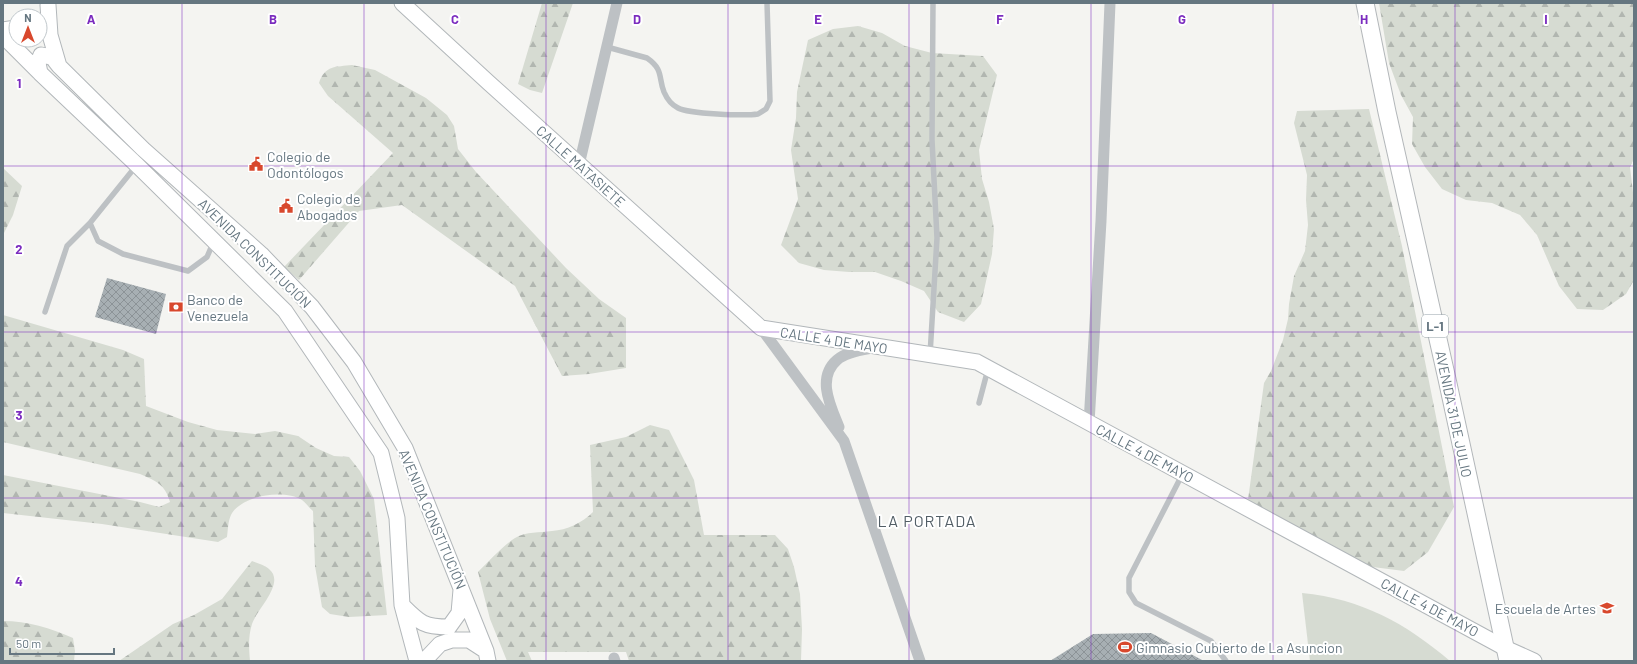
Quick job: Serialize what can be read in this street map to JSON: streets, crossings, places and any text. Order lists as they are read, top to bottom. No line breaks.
{"streets":{"main road":["L-1","AVENIDA 31 DE JULIO"],"street":["CALLE MATASIETE","AVENIDA CONSTITUCIÓN","CALLE 4 DE MAYO"]},"crossings":[["CALLE MATASIETE","CALLE 4 DE MAYO"],["CALLE 4 DE MAYO","AVENIDA 31 DE JULIO"]],"districts":["LA PORTADA"],"places":{"public building":["Colegio de Odontólogos","Colegio de Abogados"],"bank":["Banco de Venezuela"],"school or university":["Escuela de Artes"],"sports":["Gimnasio Cubierto de La Asuncion"]},"scale_bar":"50 m","north":"top","grid":{"columns":["A","B","C","D","E","F","G","H","I"],"rows":["1","2","3","4"]}}
